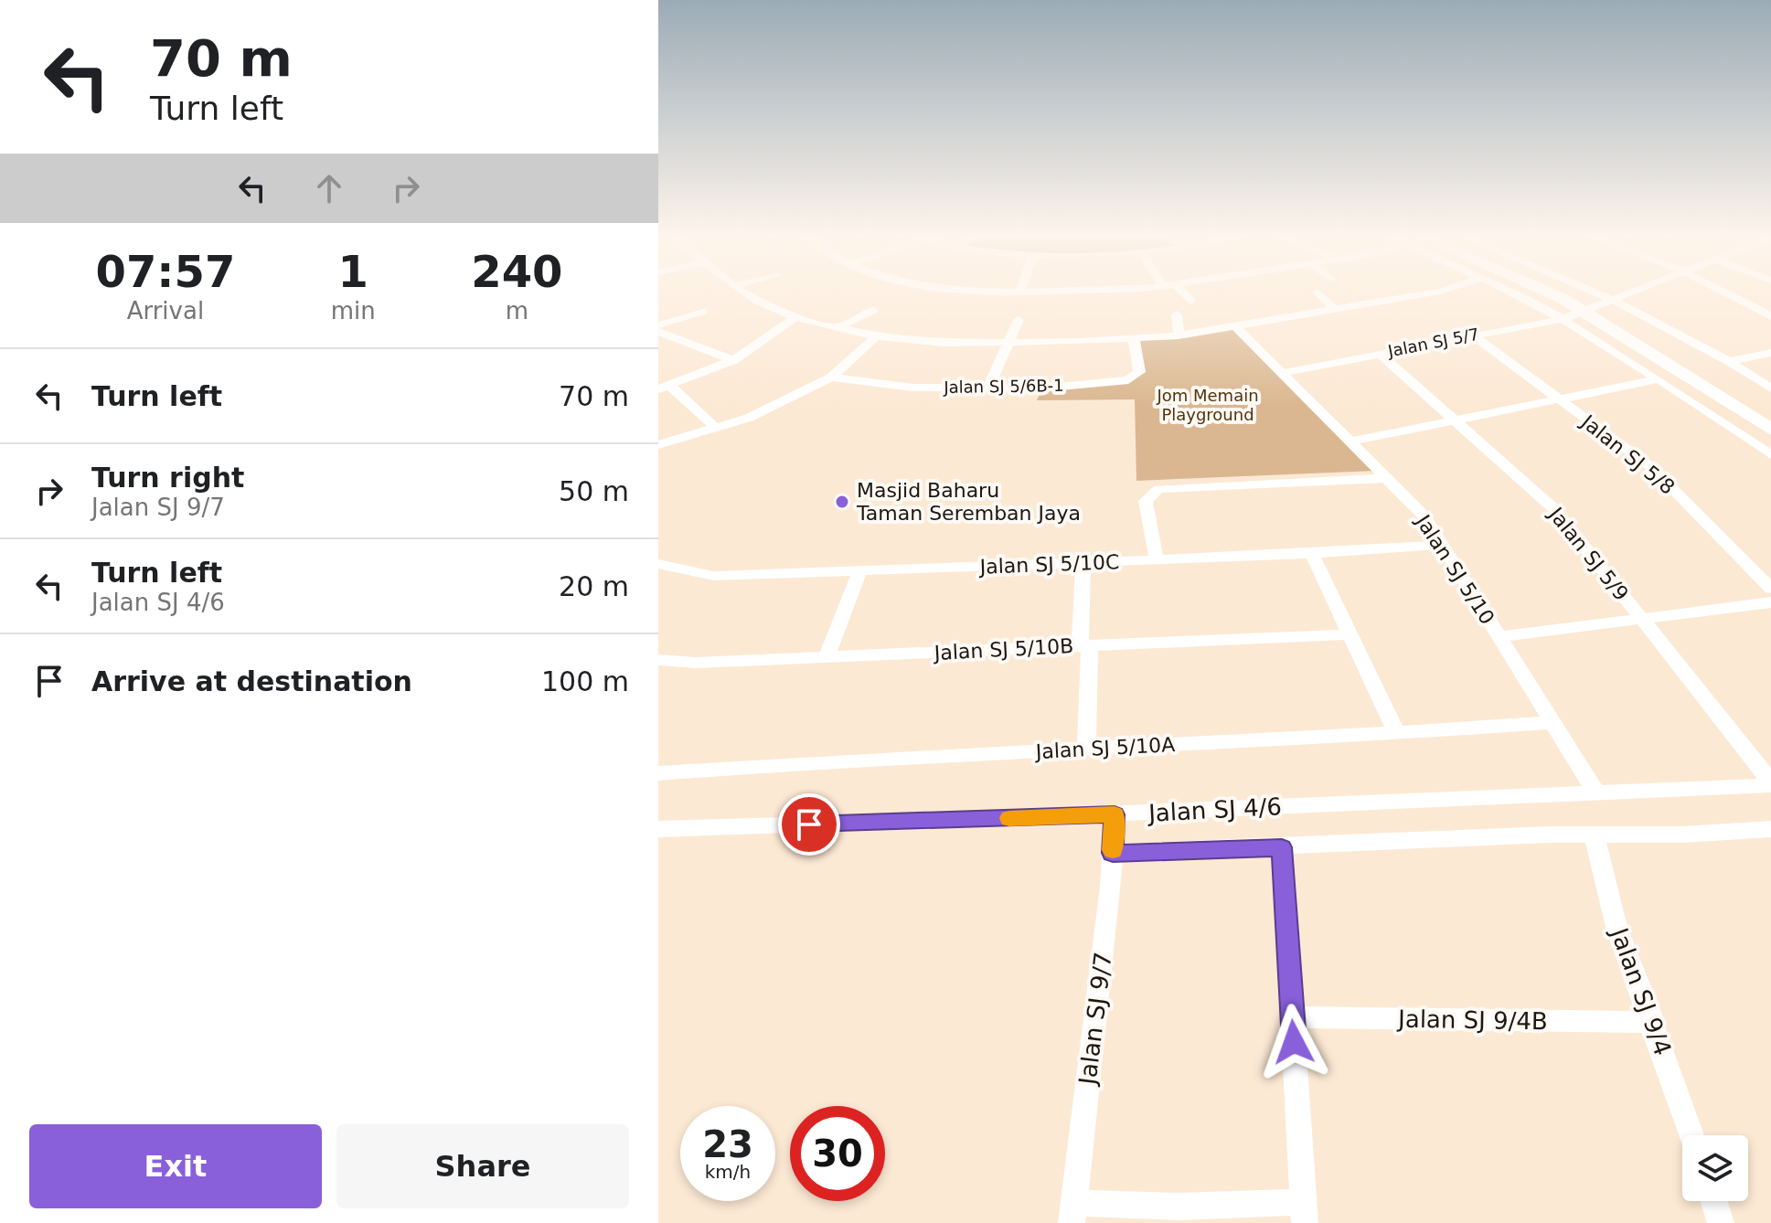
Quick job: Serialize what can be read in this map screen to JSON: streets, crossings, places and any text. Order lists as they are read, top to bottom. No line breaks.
{"streets":{"street":["Jalan SJ 5/7","Jalan SJ 5/6B-1","Jalan SJ 5/8","Jalan SJ 5/9","Jalan SJ 5/10C","Jalan SJ 5/10","Jalan SJ 5/10B","Jalan SJ 5/10A","Jalan SJ 4/6","Jalan SJ 9/4","Jalan SJ 9/7","Jalan SJ 9/4B"]},"crossings":[["Jalan SJ 5/7","Jalan SJ 5/8"],["Jalan SJ 5/7","Jalan SJ 5/9"],["Jalan SJ 5/7","Jalan SJ 5/10"],["Jalan SJ 5/9","Jalan SJ 4/6"],["Jalan SJ 5/10C","Jalan SJ 5/10"],["Jalan SJ 5/10","Jalan SJ 5/10A"],["Jalan SJ 5/10","Jalan SJ 4/6"],["Jalan SJ 4/6","Jalan SJ 9/7"],["Jalan SJ 9/4","Jalan SJ 9/4B"]],"parks":["Jom Memain Playground"],"places":["Masjid Baharu Taman Seremban Jaya"],"page":{"turn":["70 m","Turn left"],"eta":["07:57","Arrival","1","min","240","m"],"list":[{"name":"Turn left","value":"70 m"},{"name":"Turn right","note":"Jalan SJ 9/7","value":"50 m"},{"name":"Turn left","note":"Jalan SJ 4/6","value":"20 m"},{"name":"Arrive at destination","value":"100 m"}],"speed":"23 km/h","limit":"30","buttons":["Exit","Share"]}}
